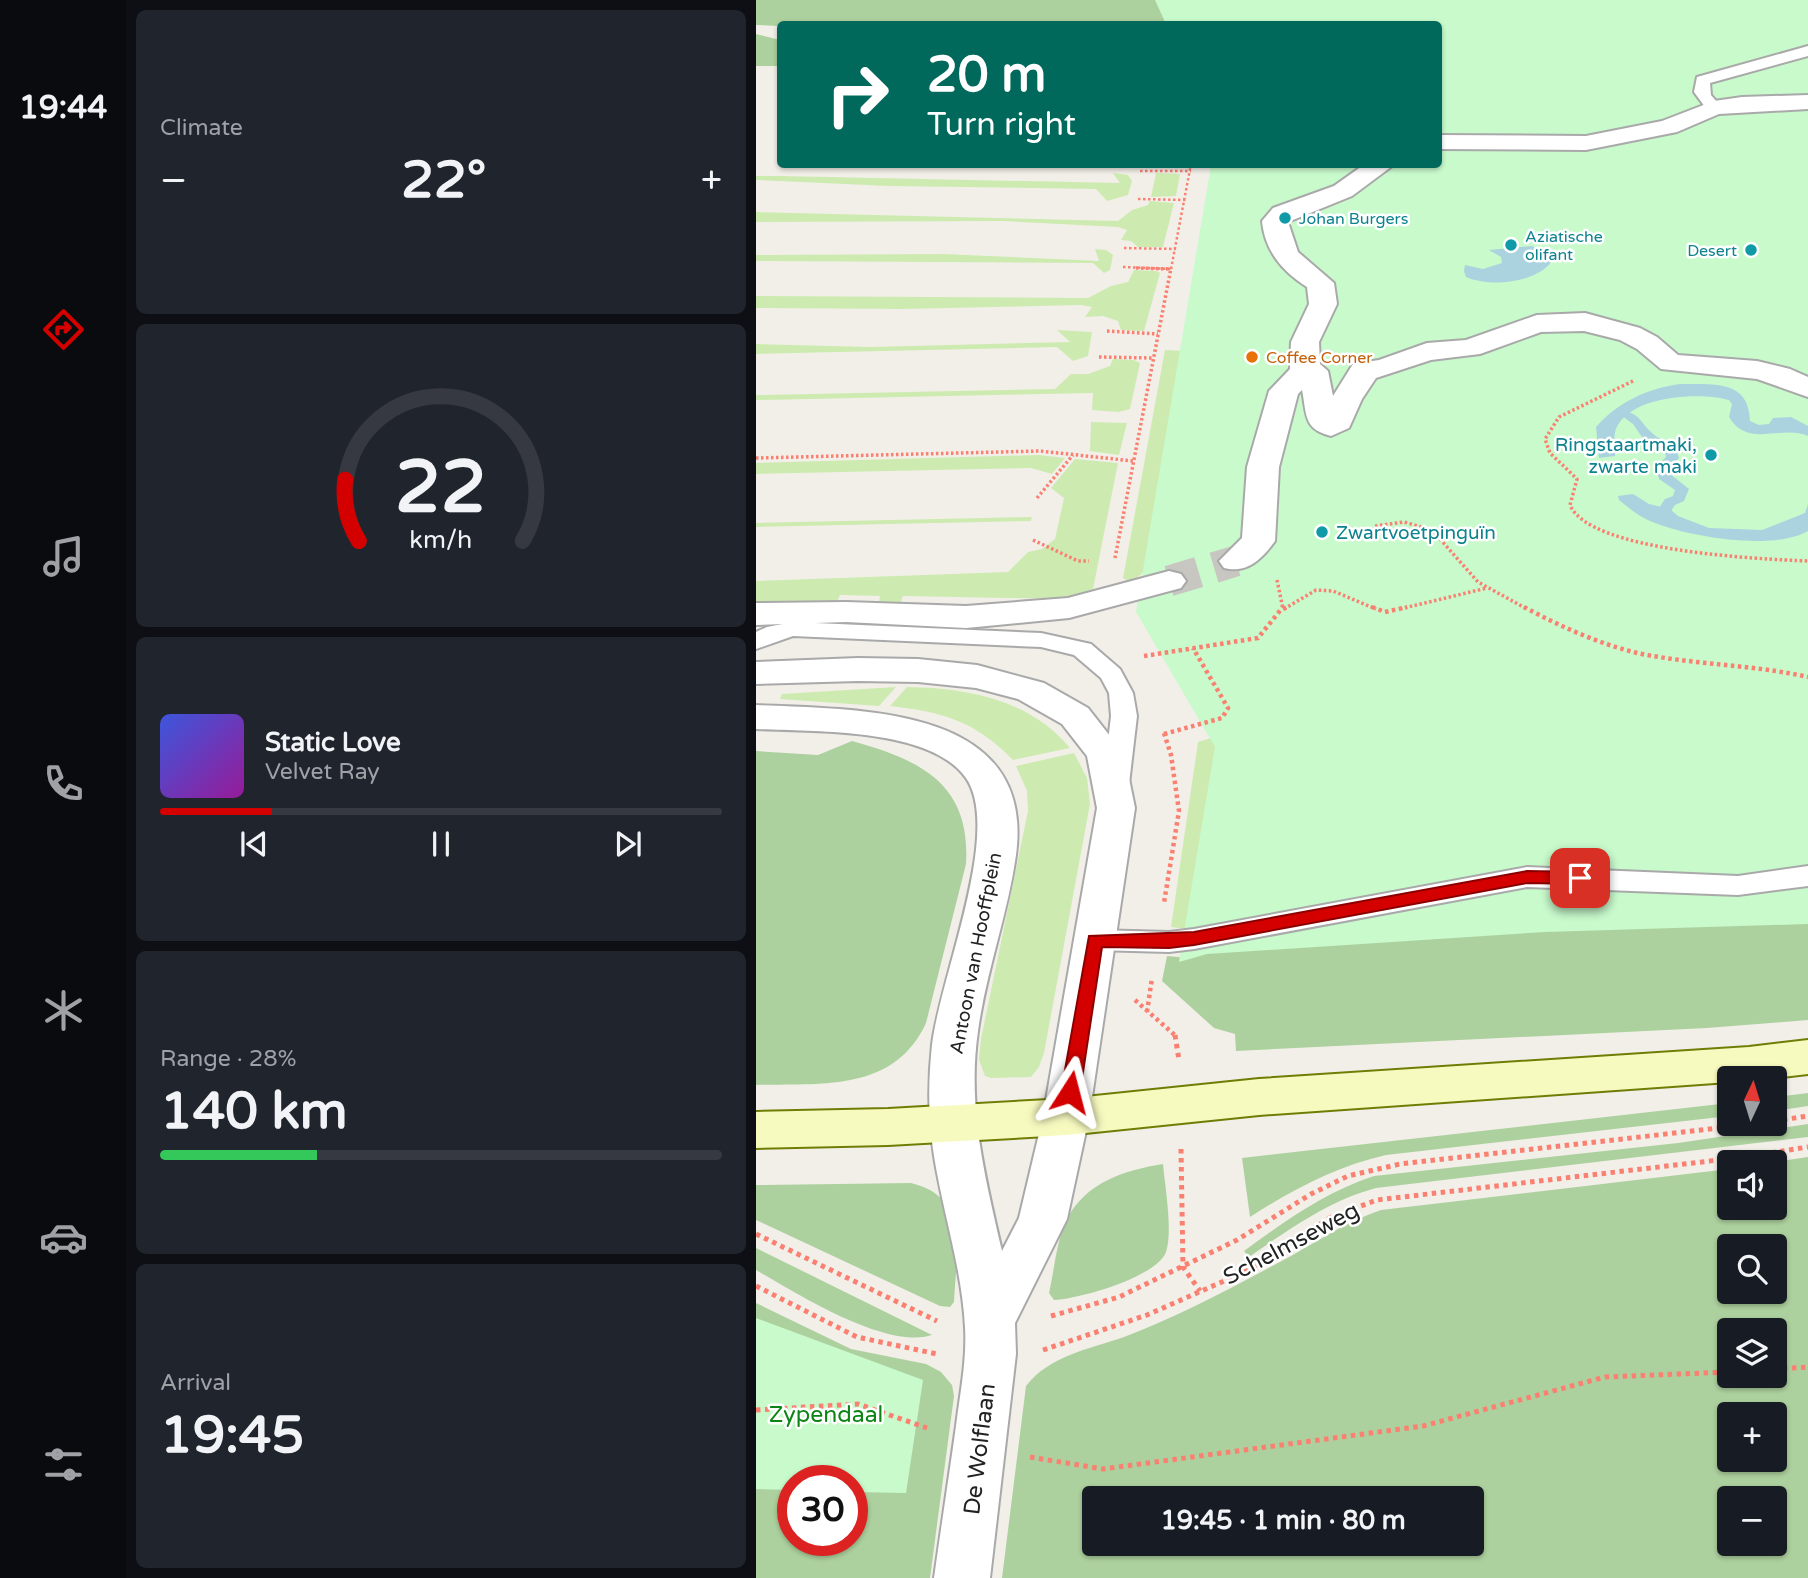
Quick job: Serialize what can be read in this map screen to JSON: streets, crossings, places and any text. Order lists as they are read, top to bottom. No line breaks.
{"streets":{"street":["Antoon van Hooffplein","De Wolflaan"],"path":["Schelmseweg"]},"crossings":[["Antoon van Hooffplein","De Wolflaan"],["Schelmseweg","De Wolflaan"]],"parks":["Zypendaal"],"places":["Johan Burgers","Aziatische olifant","Desert","Coffee Corner","Ringstaartmaki, zwarte maki","Zwartvoetpinguïn"],"north":"top","page":{"tabs":"19:44","tile":["Climate",["Range · 28%","140 km"],["Arrival","19:45"]],"turn":["20 m","Turn right"],"heat":["−","22°","+"],"song":["Static Love","Velvet Ray"],"map_buttons":["+","−"],"limit":"30","trip":"19:45 · 1 min · 80 m","gauge":["22","km/h"]}}
